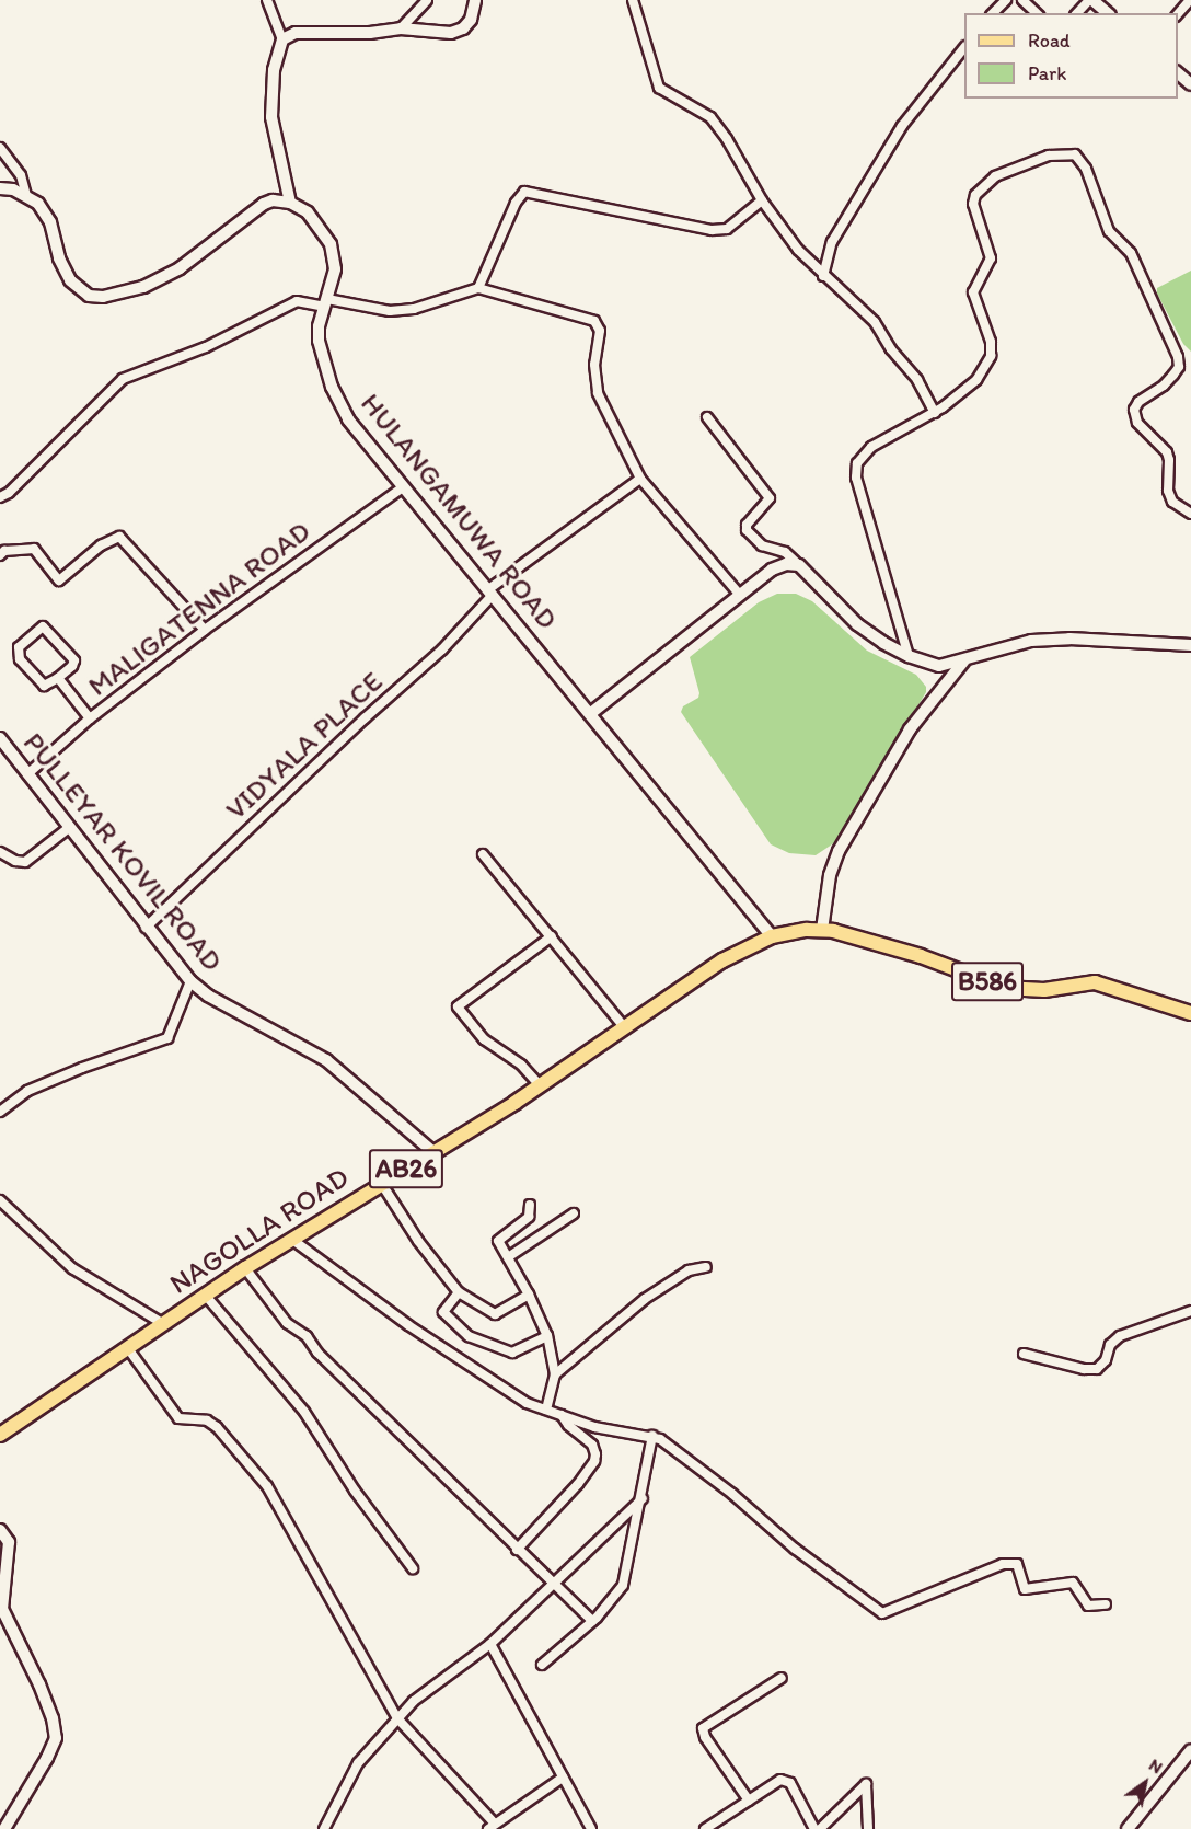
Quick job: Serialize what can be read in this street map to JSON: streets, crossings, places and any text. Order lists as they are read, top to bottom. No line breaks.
{"streets":{"main road":["B586","AB26","NAGOLLA ROAD"],"street":["HULANGAMUWA ROAD","MALIGATENNA ROAD","VIDYALA PLACE","PULLEYAR KOVIL ROAD"]},"crossings":[["HULANGAMUWA ROAD","MALIGATENNA ROAD"],["HULANGAMUWA ROAD","VIDYALA PLACE"],["HULANGAMUWA ROAD","NAGOLLA ROAD"],["MALIGATENNA ROAD","PULLEYAR KOVIL ROAD"],["VIDYALA PLACE","PULLEYAR KOVIL ROAD"],["PULLEYAR KOVIL ROAD","NAGOLLA ROAD"],["B586","NAGOLLA ROAD"]],"legend":["Road","Park"],"north":"top right"}
